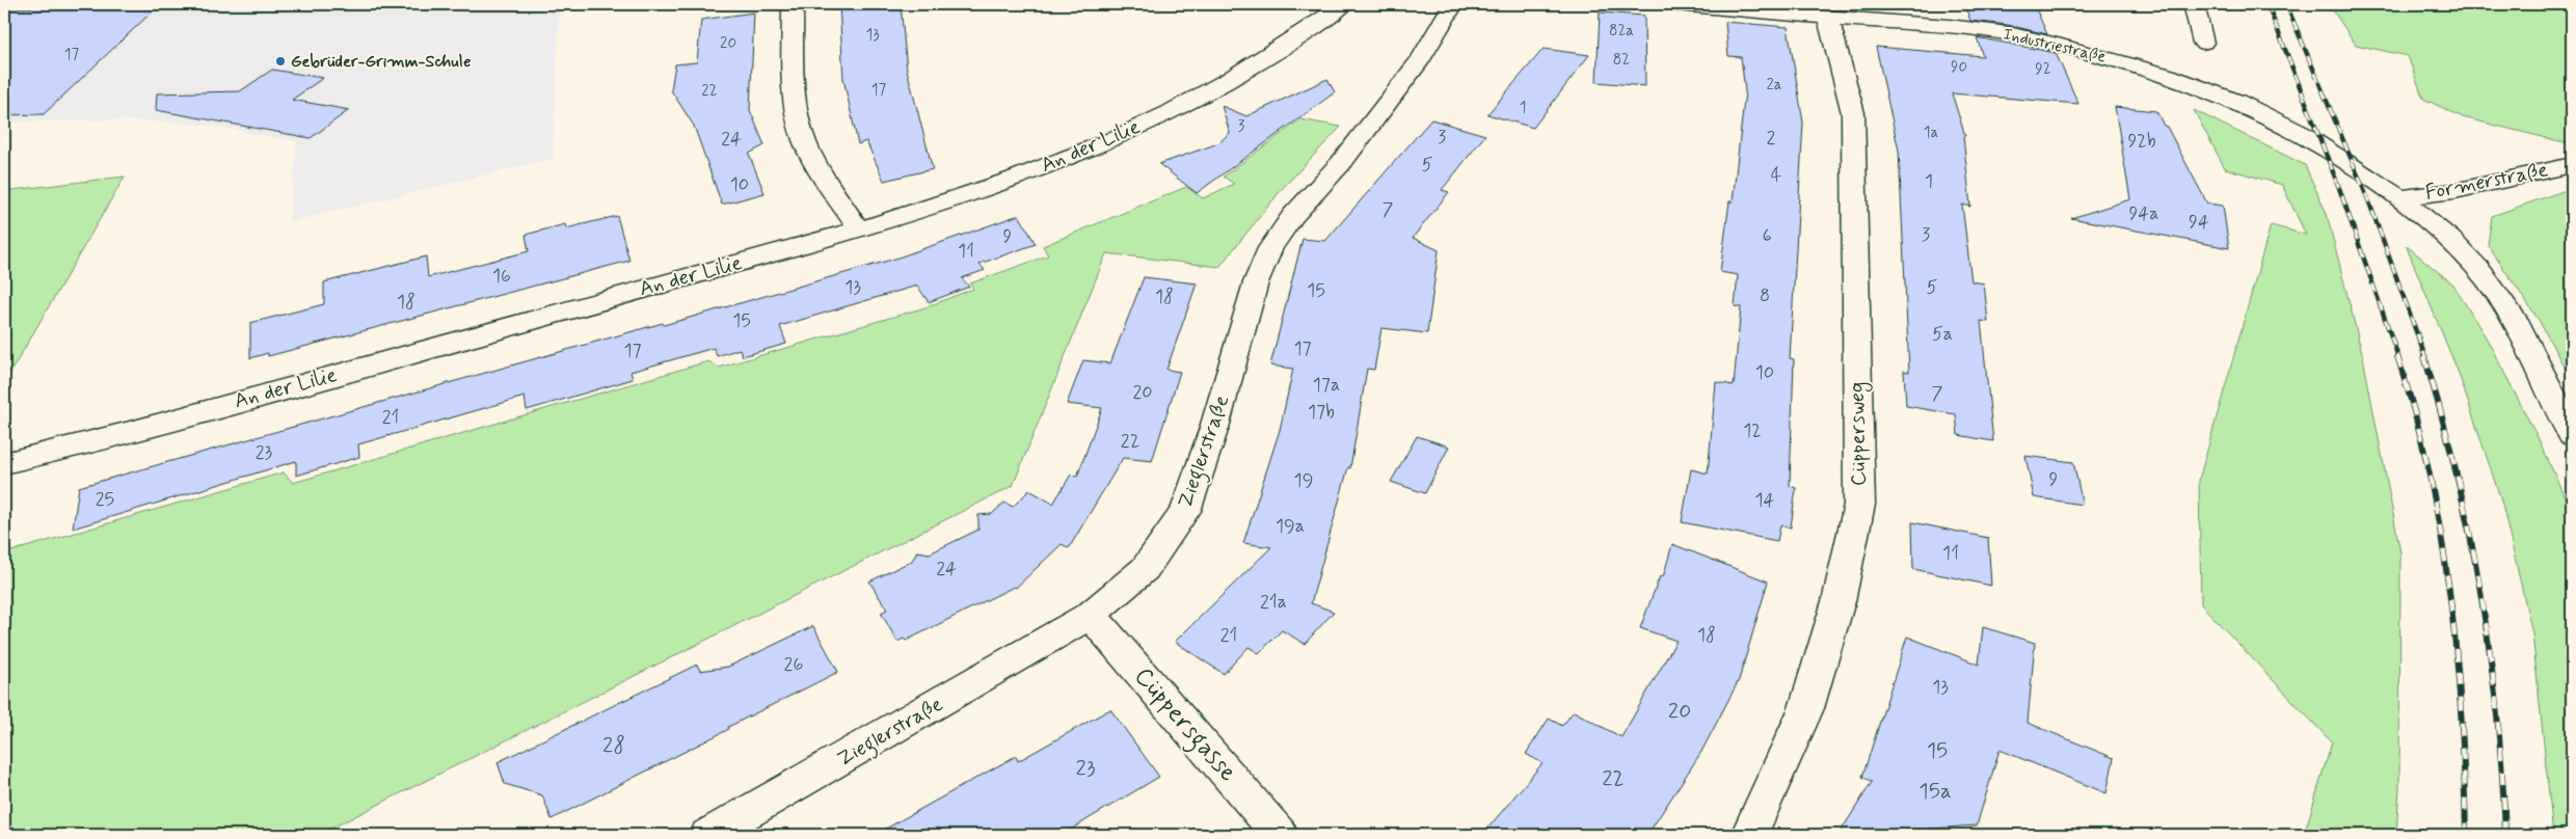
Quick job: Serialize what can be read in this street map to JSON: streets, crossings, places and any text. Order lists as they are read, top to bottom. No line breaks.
{"streets":{"street":["Industriestraße","An der Lilie","Formerstraße","Cüppersweg","Zieglerstraße","Cüppersgasse"]},"crossings":[["Industriestraße","Formerstraße"],["Industriestraße","Cüppersweg"],["Zieglerstraße","Cüppersgasse"]],"places":["Gebrüder-Grimm-Schule"],"house_numbers":["82a","13","20","17","82","90","92","2a","17","22","1","3","1a","3","2","24","92b","5","4","1","10","7","94a","94","3","6","9","11","16","13","5","15","8","18","18","15","5a","17","17","10","17a","20","7","17b","21","12","22","23","9","19","25","14","19a","11","24","21a","21","18","26","13","20","28","15","23","22","15a"]}
